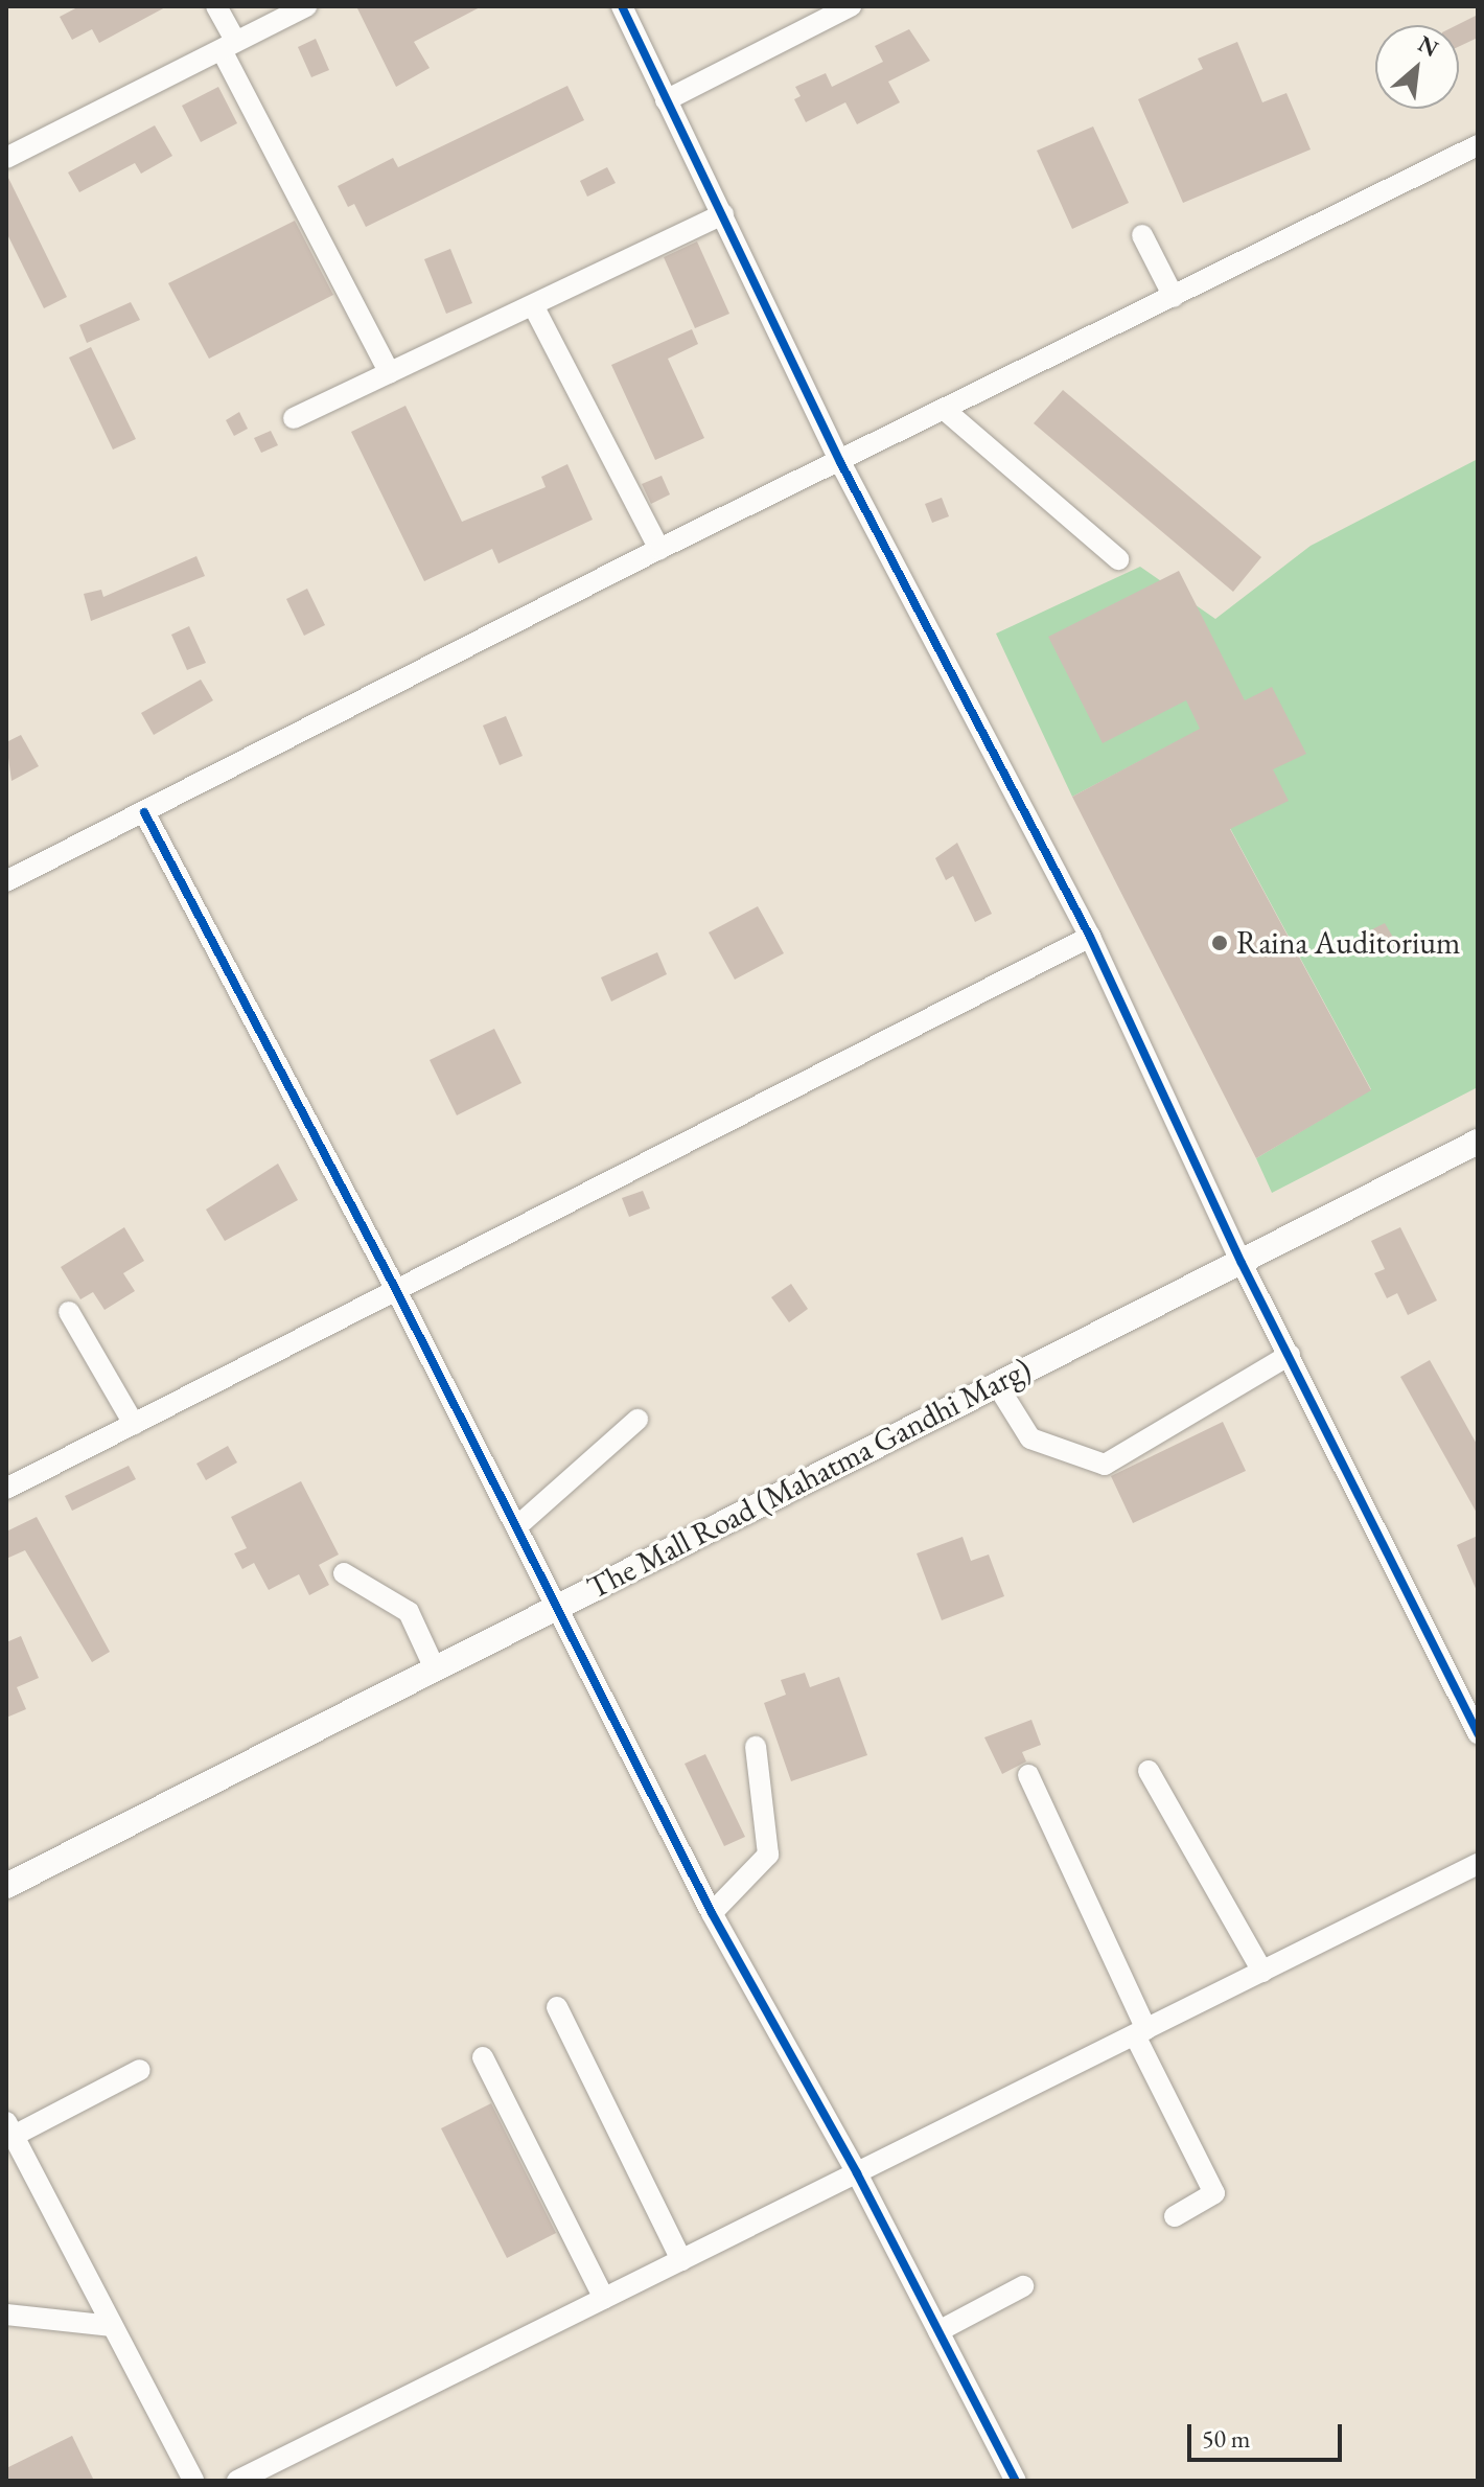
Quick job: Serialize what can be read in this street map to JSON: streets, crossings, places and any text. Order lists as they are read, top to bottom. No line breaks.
{"streets":{"street":["The Mall Road (Mahatma Gandhi Marg)"]},"places":["Raina Auditorium"],"scale_bar":"50 m","north":"top right"}
